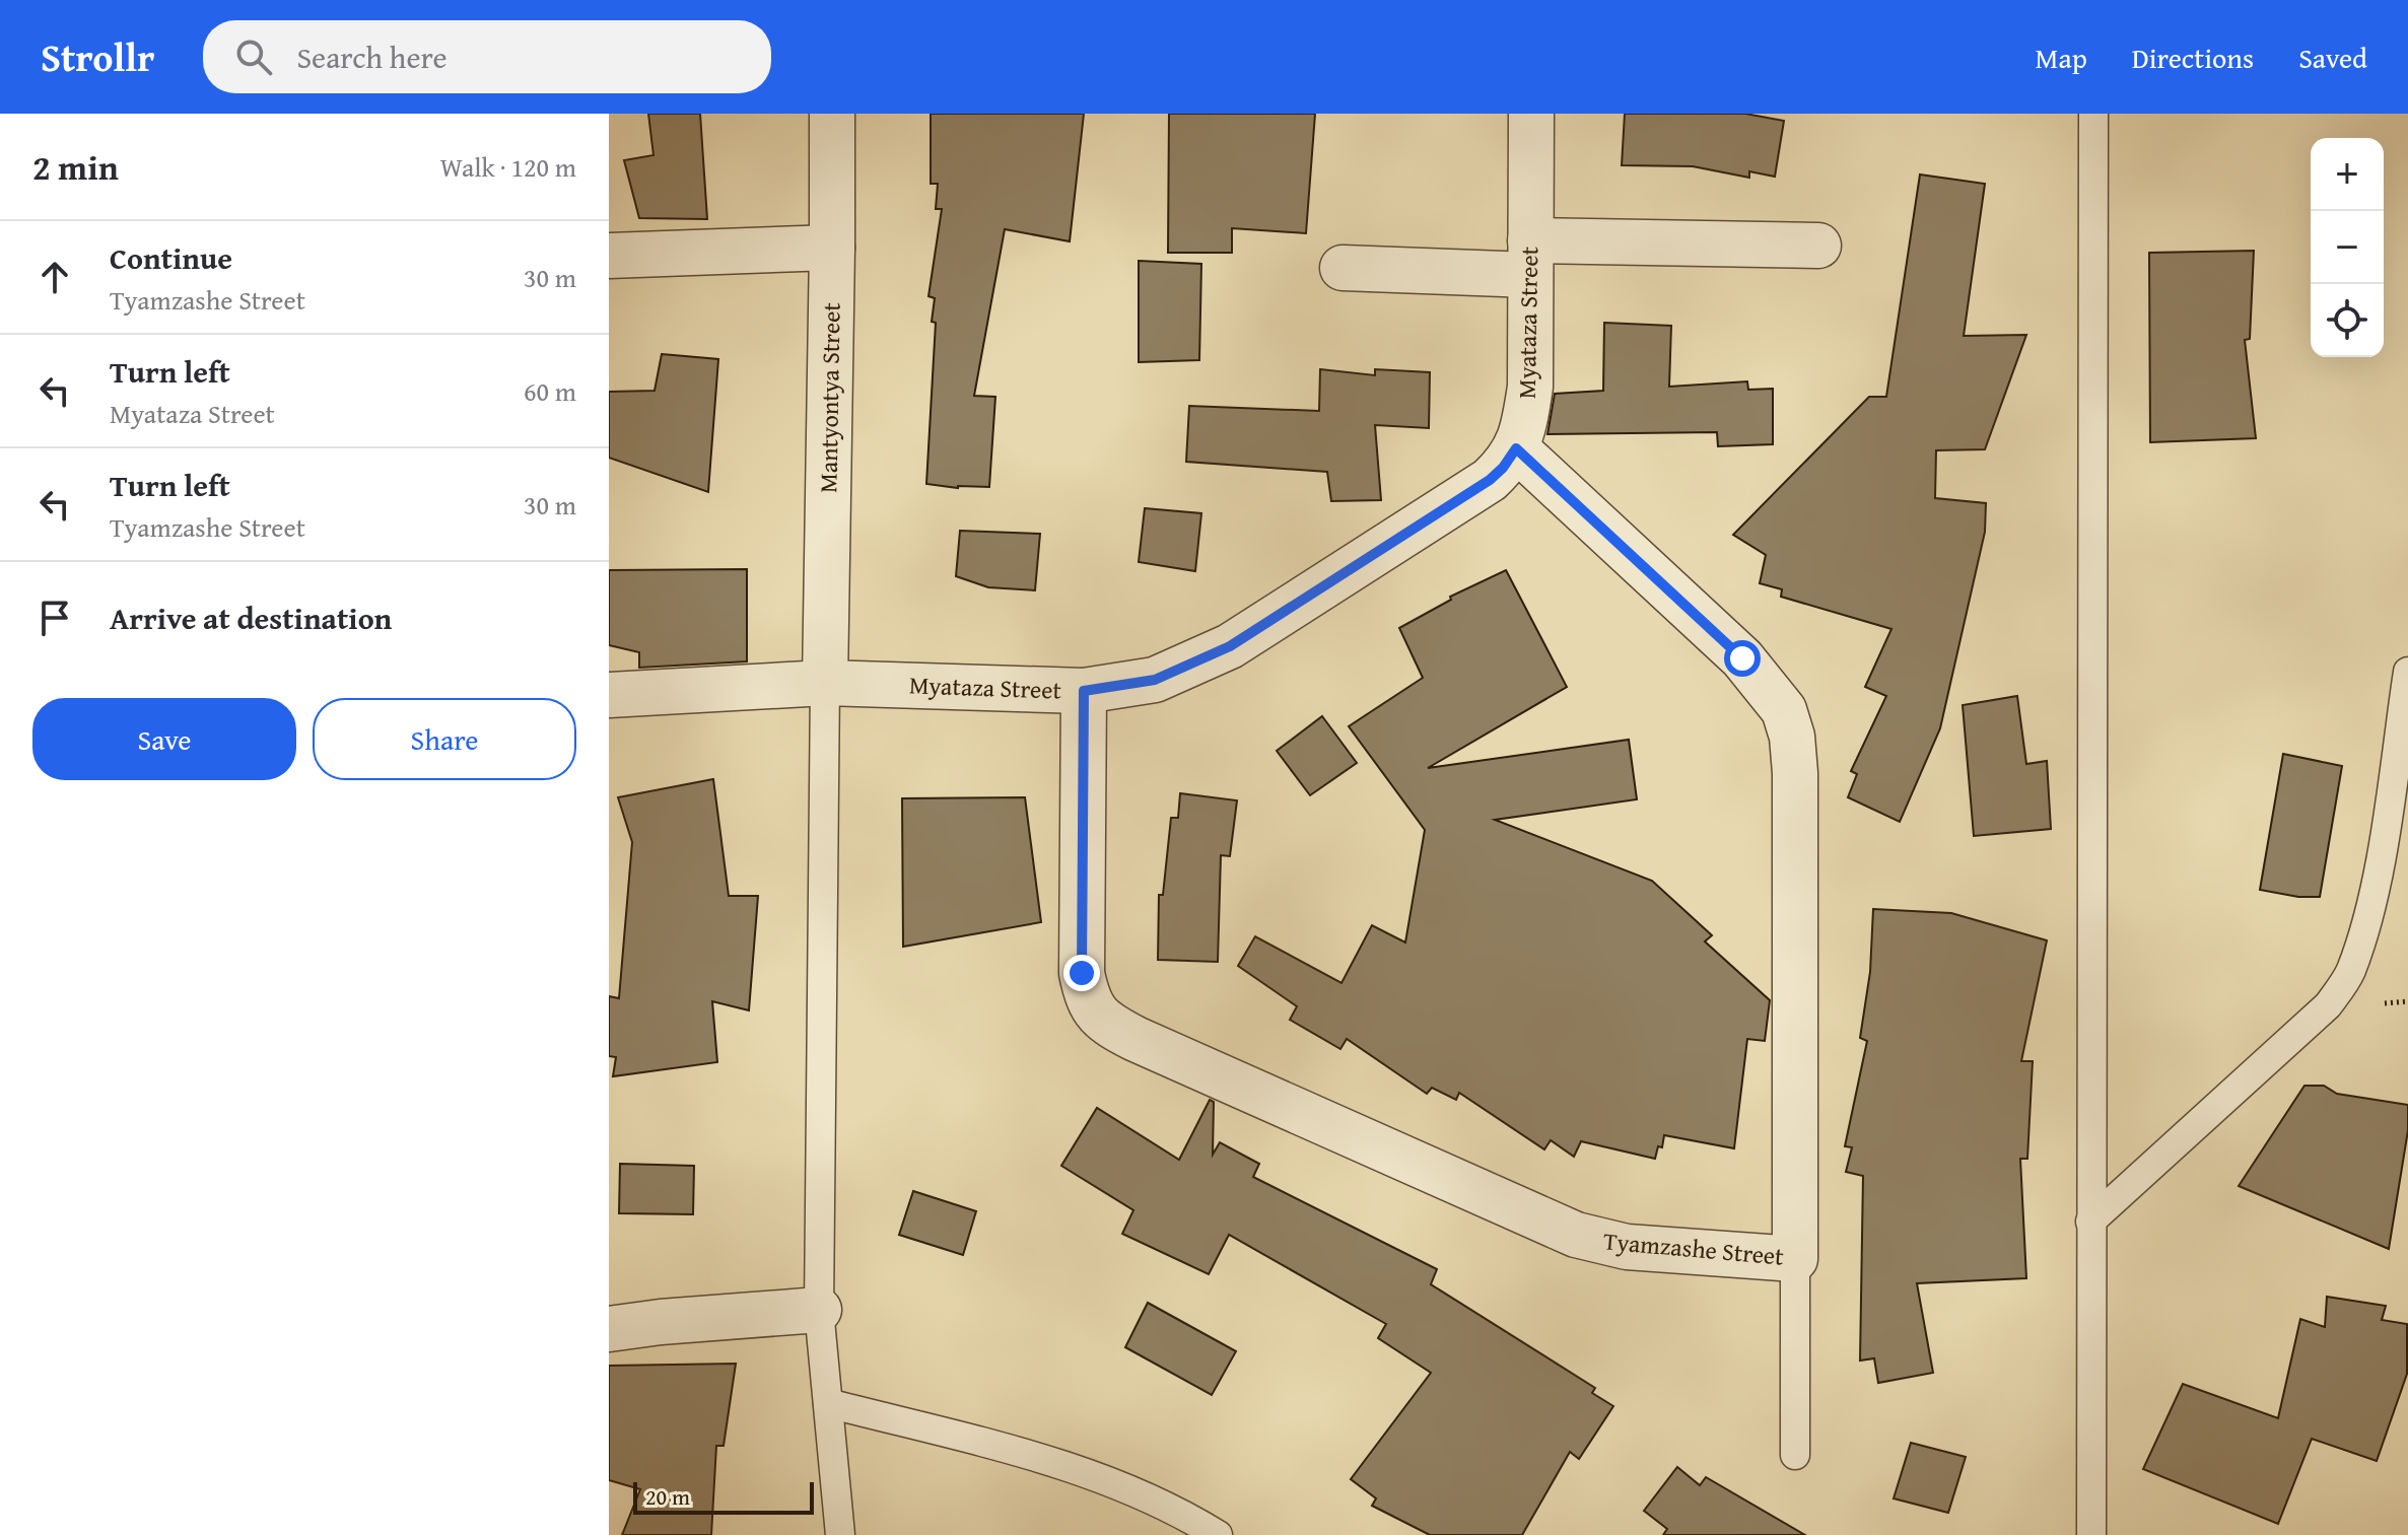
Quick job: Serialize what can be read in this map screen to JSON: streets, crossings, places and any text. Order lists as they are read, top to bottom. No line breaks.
{"streets":{"street":["Myataza Street","Mantyontya Street","Tyamzashe Street"]},"crossings":[["Myataza Street","Mantyontya Street"],["Myataza Street","Tyamzashe Street"]],"scale_bar":"20 m","page":{"header":"Strollr","search":"Search here","nav":["Map","Directions","Saved"],"heading":["2 min","Walk · 120 m"],"map_buttons":["+","−"],"list":[["Continue","Tyamzashe Street","30 m"],["Turn left","Myataza Street","60 m"],["Turn left","Tyamzashe Street","30 m"],"Arrive at destination"],"buttons":["Save","Share"],"scale":"20 m"}}
